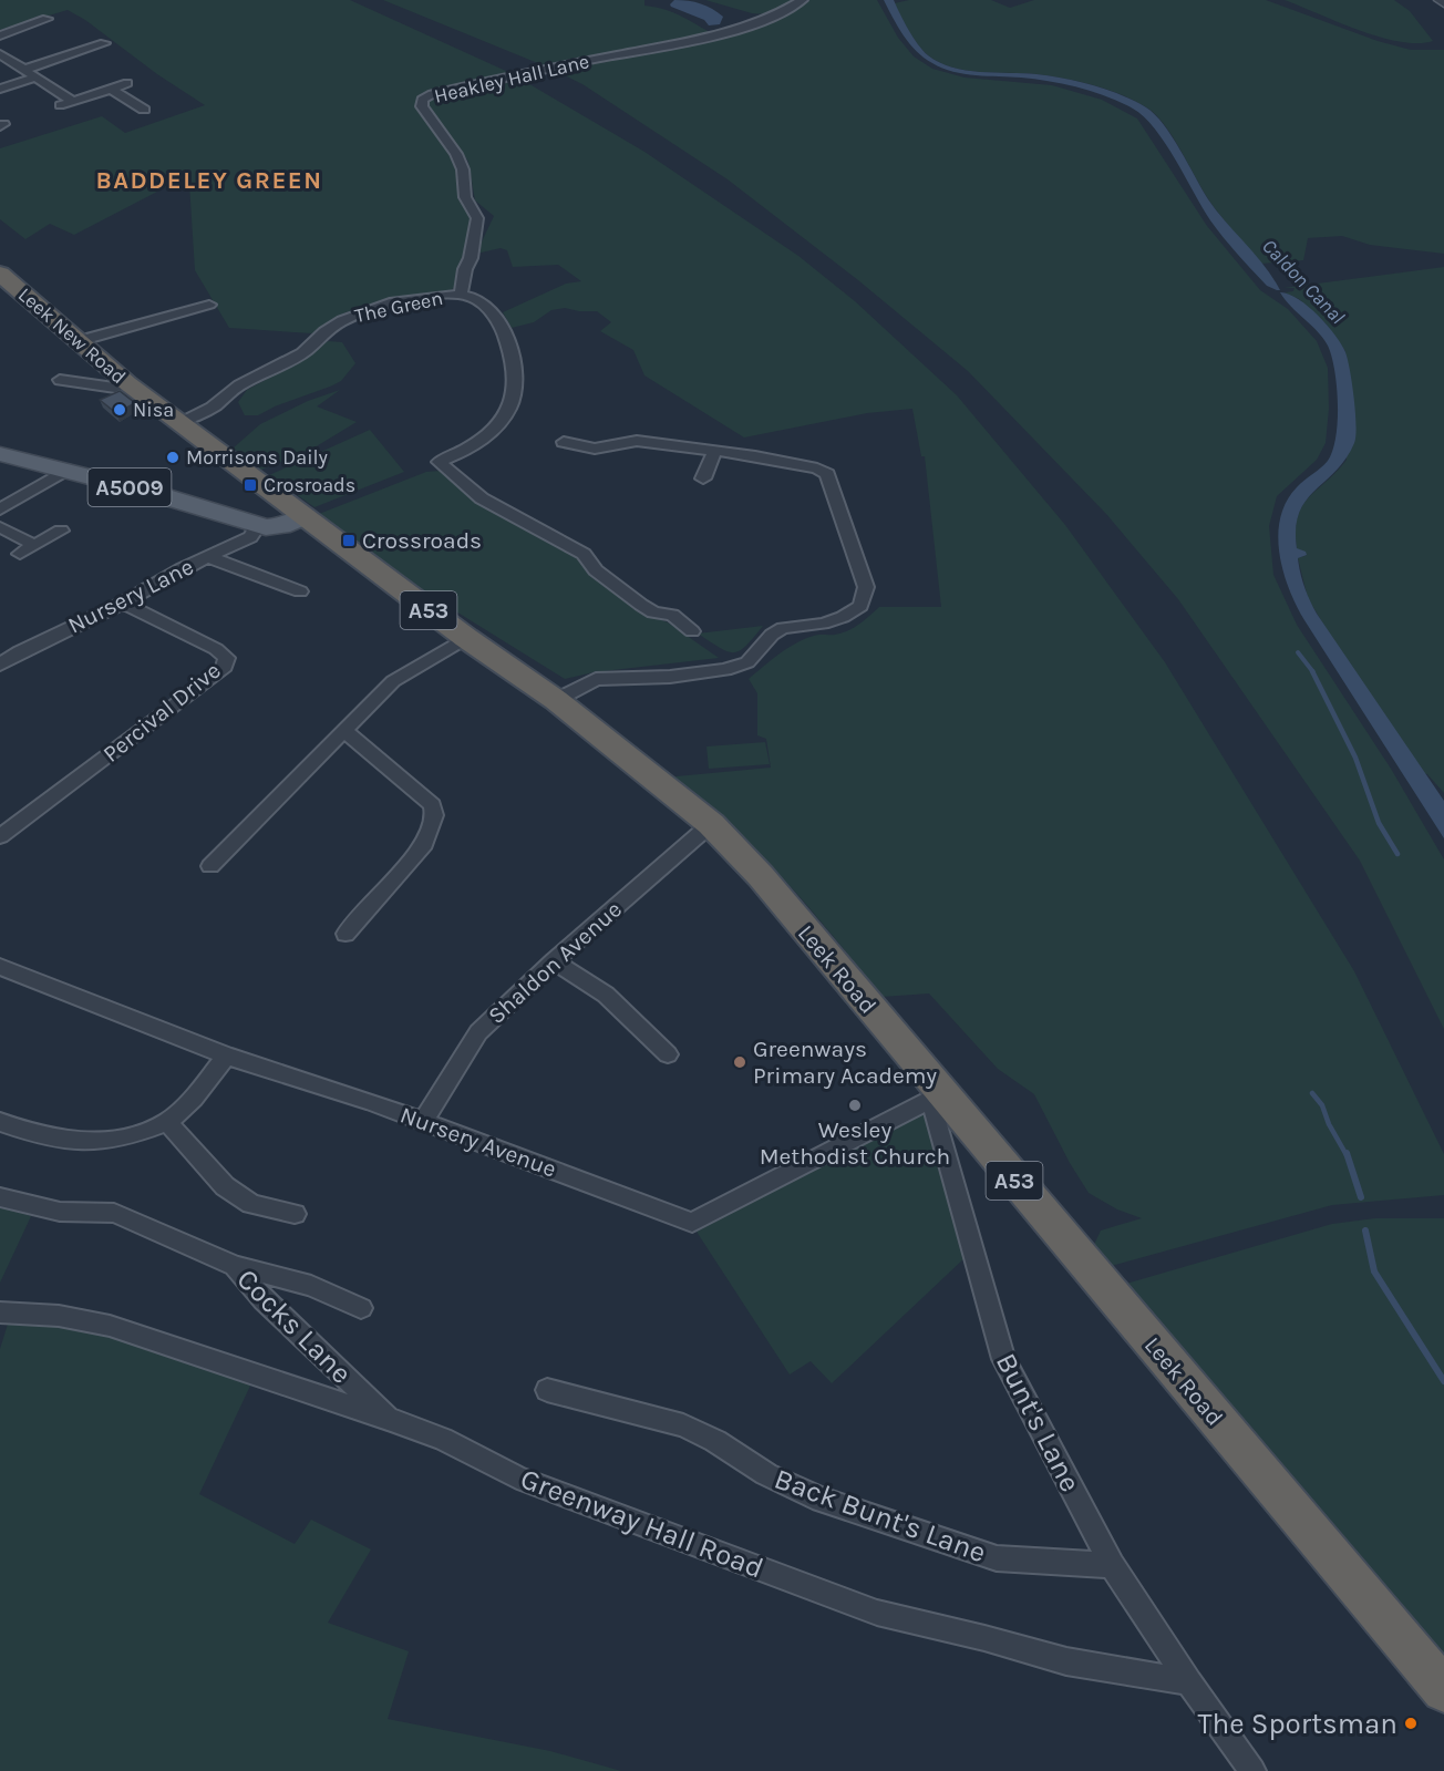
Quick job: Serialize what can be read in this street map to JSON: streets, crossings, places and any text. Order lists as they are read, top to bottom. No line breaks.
{"streets":{"highway":["Leek New Road","A53","Leek Road"],"main road":["A5009"],"street":["Heakley Hall Lane","The Green","Nursery Lane","Percival Drive","Shaldon Avenue","Nursery Avenue","Cocks Lane","Bunt's Lane","Back Bunt's Lane","Greenway Hall Road"]},"crossings":[["Heakley Hall Lane","The Green"],["The Green","Leek New Road"],["Leek New Road","A5009"],["Leek New Road","Leek Road"],["A5009","Nursery Lane"],["A5009","Leek Road"],["Nursery Lane","Percival Drive"],["Shaldon Avenue","Leek Road"],["Shaldon Avenue","Nursery Avenue"],["Leek Road","Nursery Avenue"],["Leek Road","Bunt's Lane"],["Nursery Avenue","Bunt's Lane"],["Cocks Lane","Greenway Hall Road"],["Bunt's Lane","Back Bunt's Lane"],["Bunt's Lane","Greenway Hall Road"]],"districts":["BADDELEY GREEN"],"water":["Caldon Canal"],"places":{"other":["Nisa","Morrisons Daily","Greenways Primary Academy","Wesley Methodist Church","The Sportsman"],"transit":["Crosroads","Crossroads"]}}
